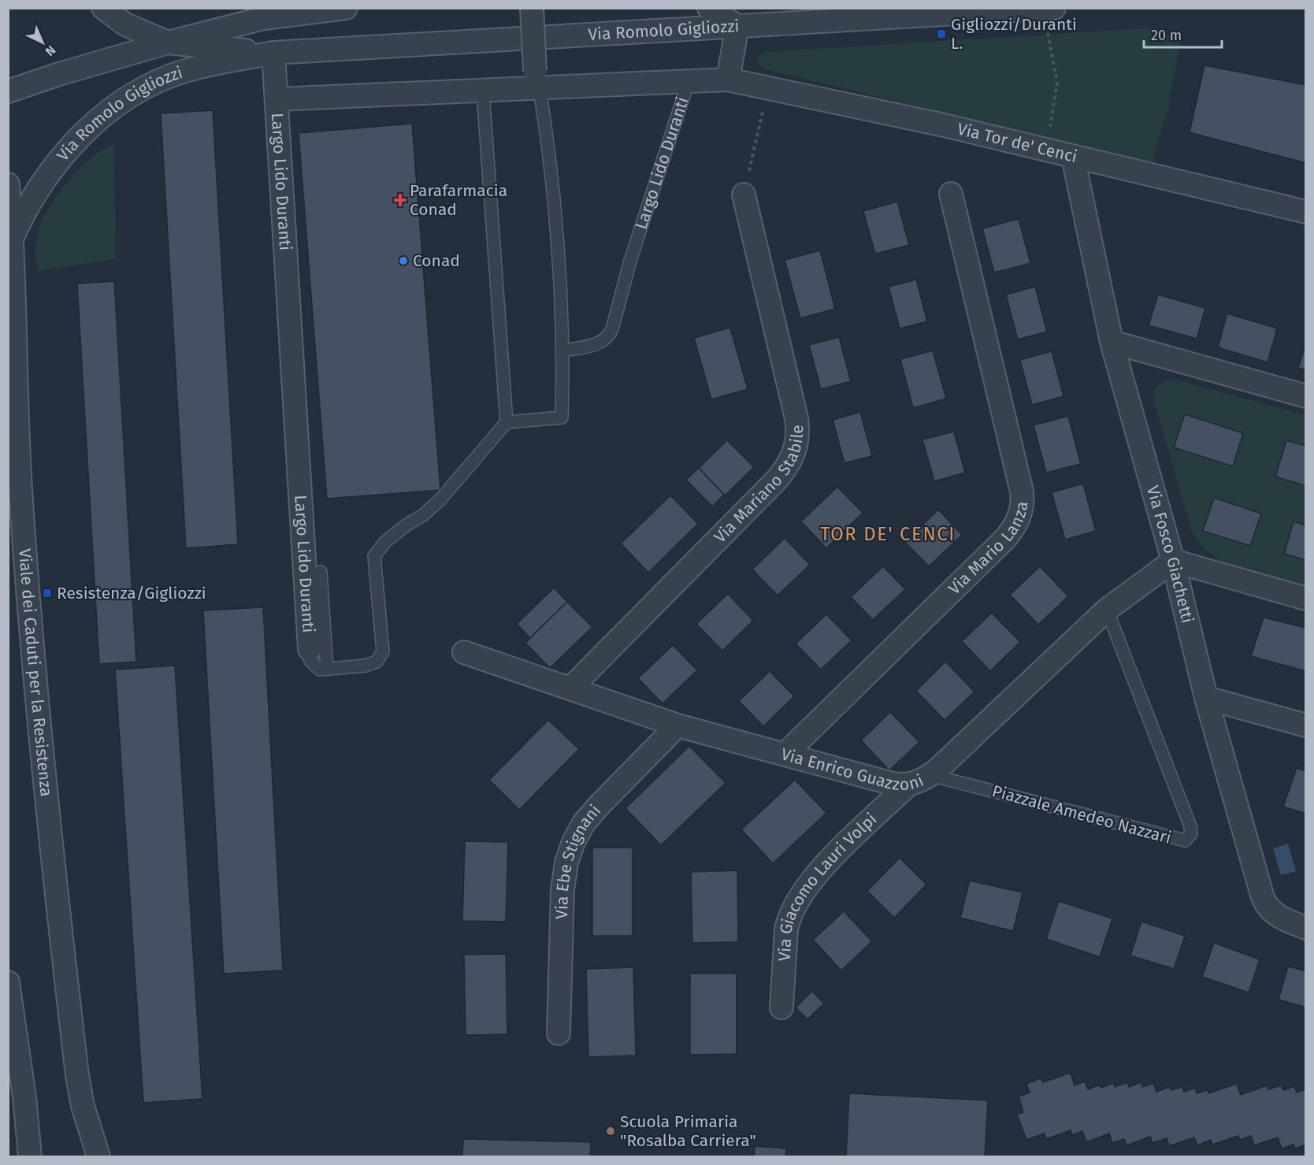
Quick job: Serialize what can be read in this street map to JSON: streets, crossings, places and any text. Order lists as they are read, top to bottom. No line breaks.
{"streets":{"street":["Via Romolo Gigliozzi","Via Tor de' Cenci","Largo Lido Duranti","Via Mariano Stabile","Via Mario Lanza","Via Fosco Giachetti","Viale dei Caduti per la Resistenza","Via Enrico Guazzoni","Via Ebe Stignani","Via Giacomo Lauri Volpi"],"lane":["Piazzale Amedeo Nazzari"]},"crossings":[["Via Romolo Gigliozzi","Largo Lido Duranti"],["Via Romolo Gigliozzi","Viale dei Caduti per la Resistenza"],["Via Tor de' Cenci","Largo Lido Duranti"],["Via Tor de' Cenci","Via Fosco Giachetti"],["Via Mariano Stabile","Via Enrico Guazzoni"],["Via Mario Lanza","Via Enrico Guazzoni"],["Via Fosco Giachetti","Via Enrico Guazzoni"],["Via Enrico Guazzoni","Piazzale Amedeo Nazzari"],["Via Enrico Guazzoni","Via Ebe Stignani"],["Via Enrico Guazzoni","Via Giacomo Lauri Volpi"]],"districts":["TOR DE' CENCI"],"places":{"transit":["Gigliozzi/Duranti L.","Resistenza/Gigliozzi"],"health":["Parafarmacia Conad"],"other":["Conad","Scuola Primaria \"Rosalba Carriera\""]},"scale_bar":"20 m","north":"bottom right"}
